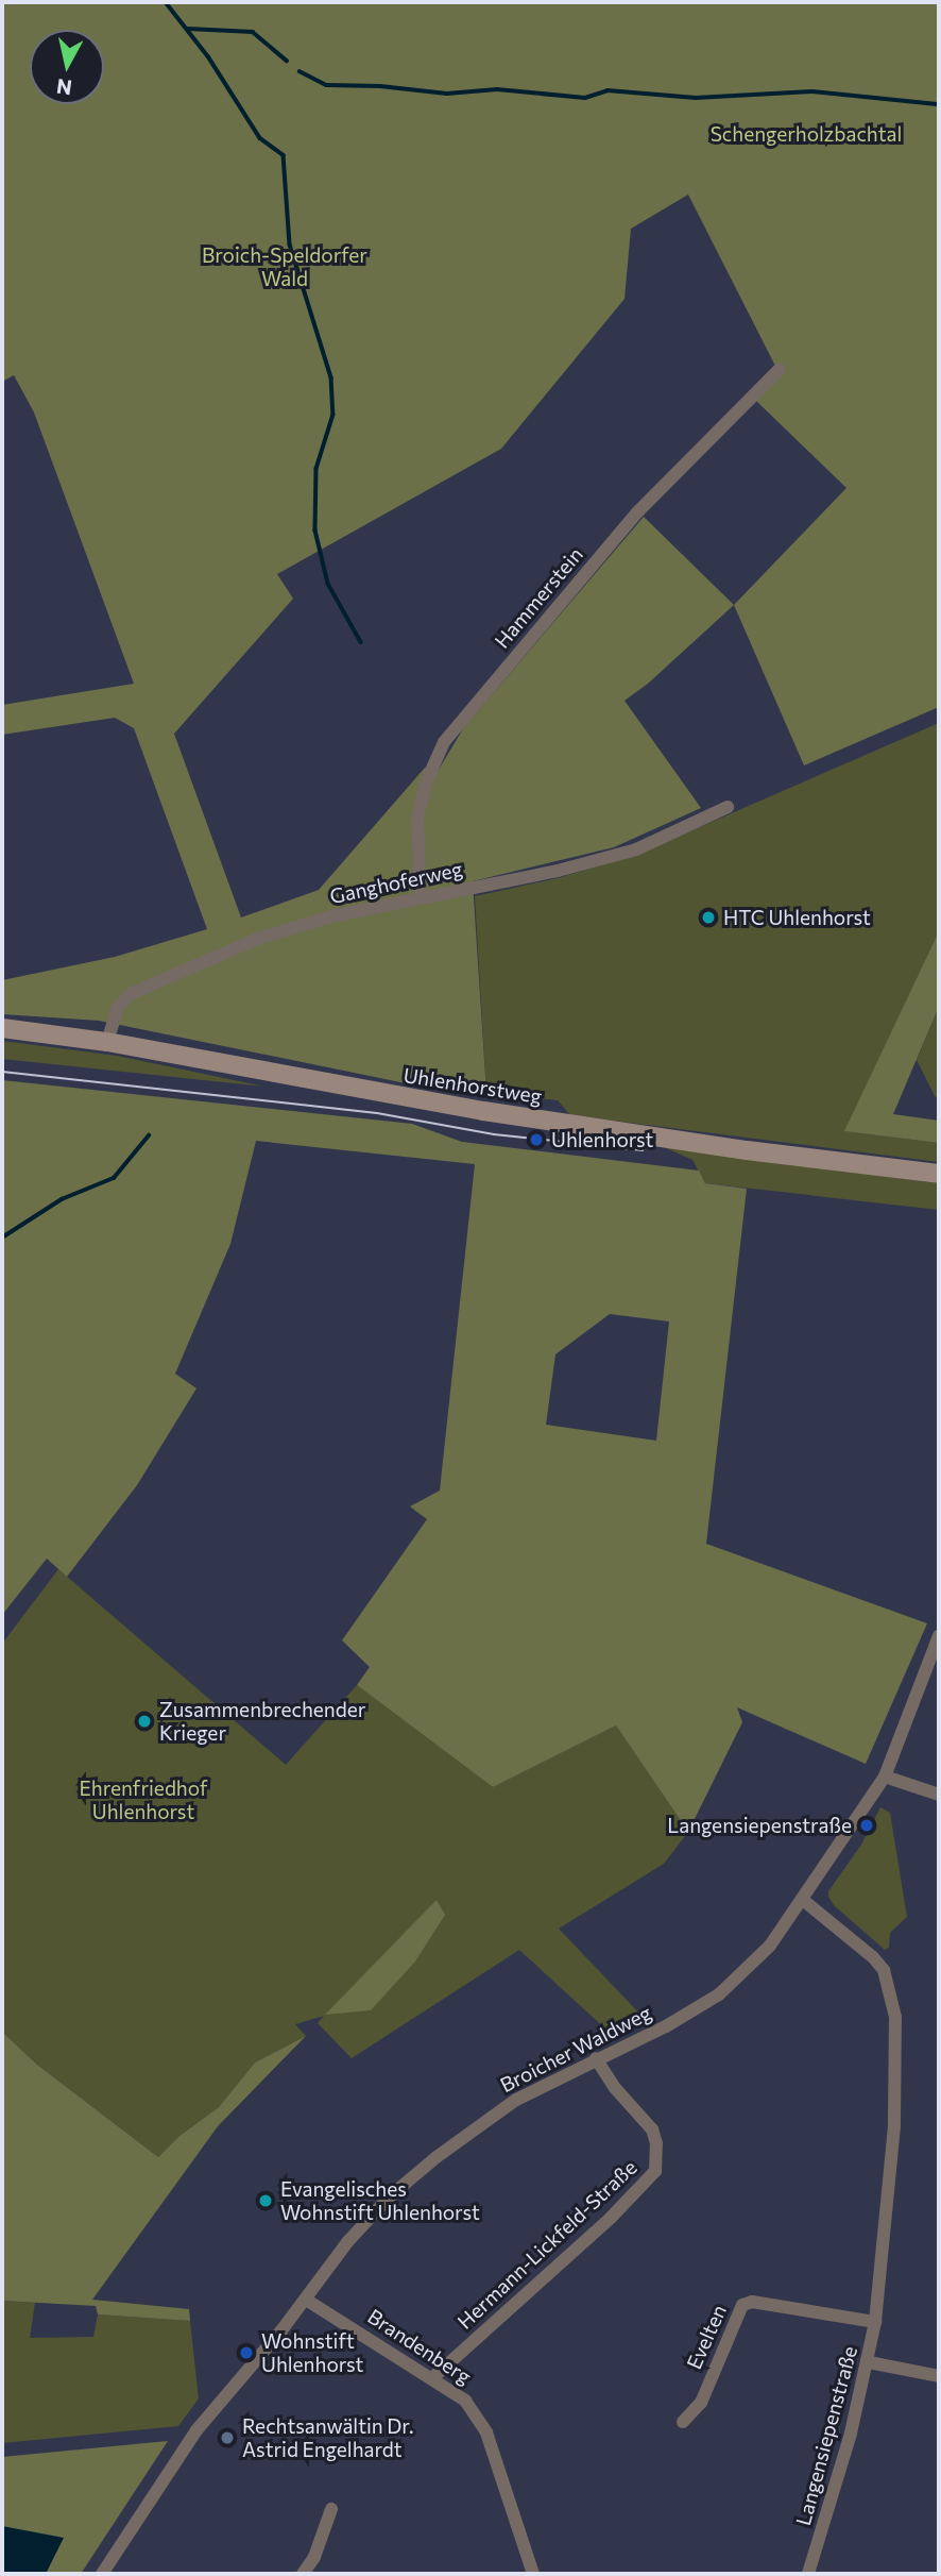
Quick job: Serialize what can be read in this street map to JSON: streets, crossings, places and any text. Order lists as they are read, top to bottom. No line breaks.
{"streets":{"main road":["Uhlenhorstweg"],"street":["Hammerstein","Ganghoferweg","Broicher Waldweg","Hermann-Lickfeld-Straße","Evelten","Brandenberg","Langensiepenstraße"]},"crossings":[["Hammerstein","Ganghoferweg"],["Ganghoferweg","Uhlenhorstweg"],["Broicher Waldweg","Hermann-Lickfeld-Straße"],["Broicher Waldweg","Brandenberg"],["Broicher Waldweg","Langensiepenstraße"],["Hermann-Lickfeld-Straße","Brandenberg"],["Evelten","Langensiepenstraße"]],"parks":["Schengerholzbachtal","Broich-Speldorfer Wald","Ehrenfriedhof Uhlenhorst"],"places":["HTC Uhlenhorst","Uhlenhorst","Zusammenbrechender Krieger","Langensiepenstraße","Evangelisches Wohnstift Uhlenhorst","Wohnstift Uhlenhorst","Rechtsanwältin Dr. Astrid Engelhardt"],"north":"bottom"}
